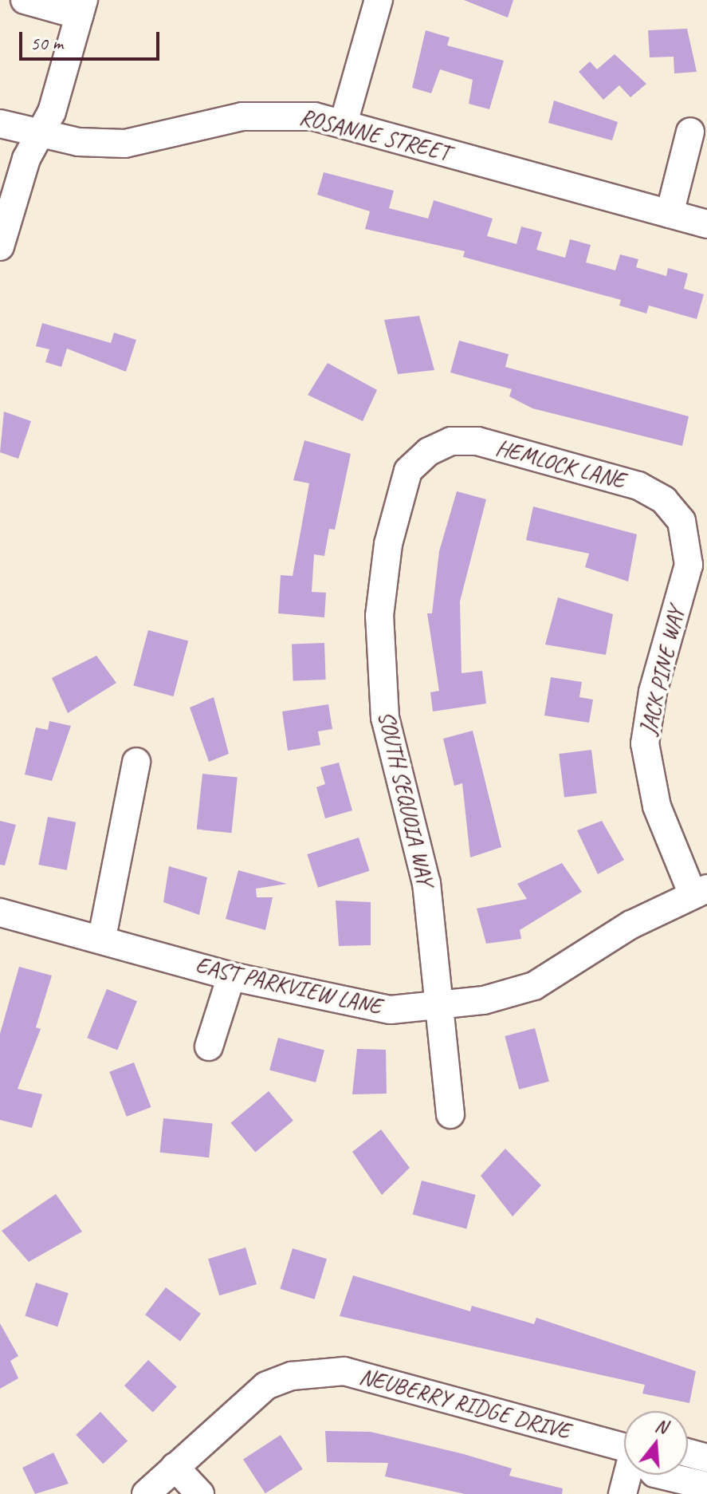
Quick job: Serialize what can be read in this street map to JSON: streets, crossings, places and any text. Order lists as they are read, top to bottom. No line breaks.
{"streets":{"street":["ROSANNE STREET","HEMLOCK LANE","JACK PINE WAY","SOUTH SEQUOIA WAY","EAST PARKVIEW LANE","NEUBERRY RIDGE DRIVE"]},"crossings":[["HEMLOCK LANE","JACK PINE WAY"],["HEMLOCK LANE","SOUTH SEQUOIA WAY"],["JACK PINE WAY","EAST PARKVIEW LANE"],["SOUTH SEQUOIA WAY","EAST PARKVIEW LANE"]],"scale_bar":"50 m","north":"top"}
